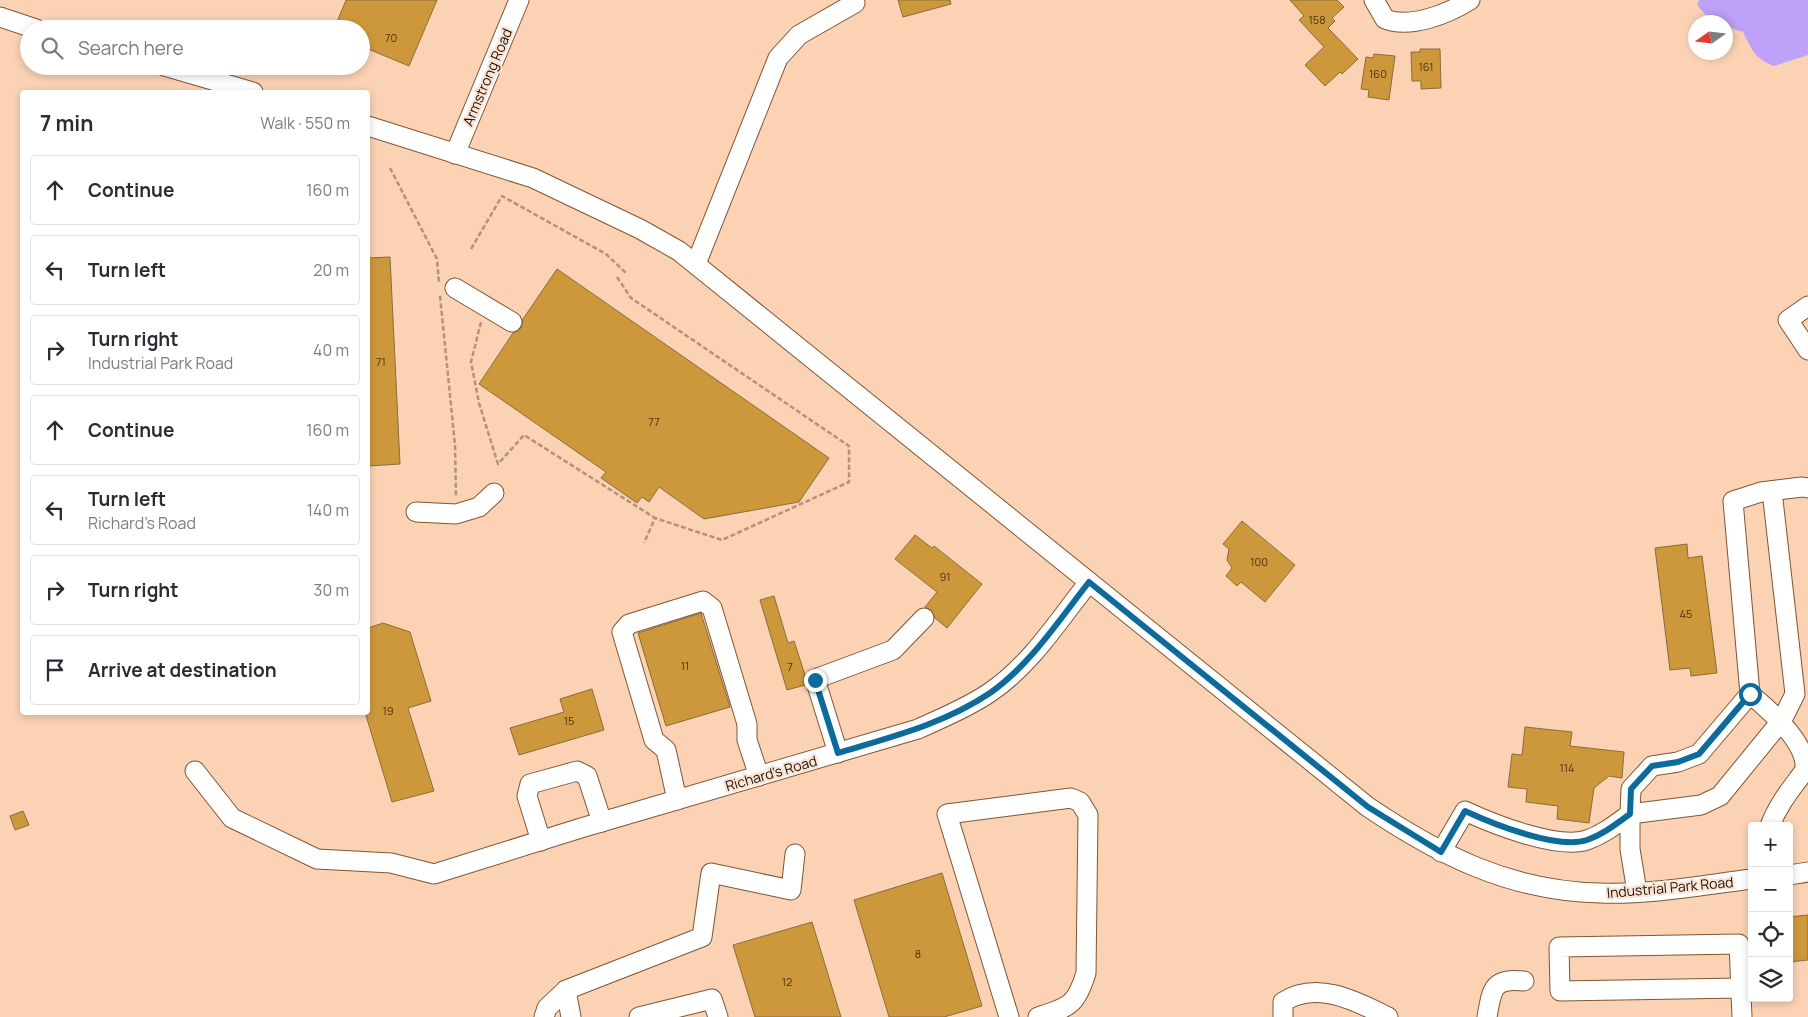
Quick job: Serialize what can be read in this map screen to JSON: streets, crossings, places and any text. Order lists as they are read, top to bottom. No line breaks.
{"streets":{"street":["Armstrong Road","Richard's Road","Industrial Park Road"]},"crossings":[["Armstrong Road","Industrial Park Road"],["Richard's Road","Industrial Park Road"]],"house_numbers":["158","70","161","160","71","77","100","91","45","11","7","19","15","114","8","12"],"north":"left","page":{"search":"Search here","heading":["7 min","Walk · 550 m"],"list":[["Continue","160 m"],["Turn left","20 m"],["Turn right","Industrial Park Road","40 m"],["Continue","160 m"],["Turn left","Richard's Road","140 m"],["Turn right","30 m"],"Arrive at destination"],"map_buttons":["+","−"]}}
